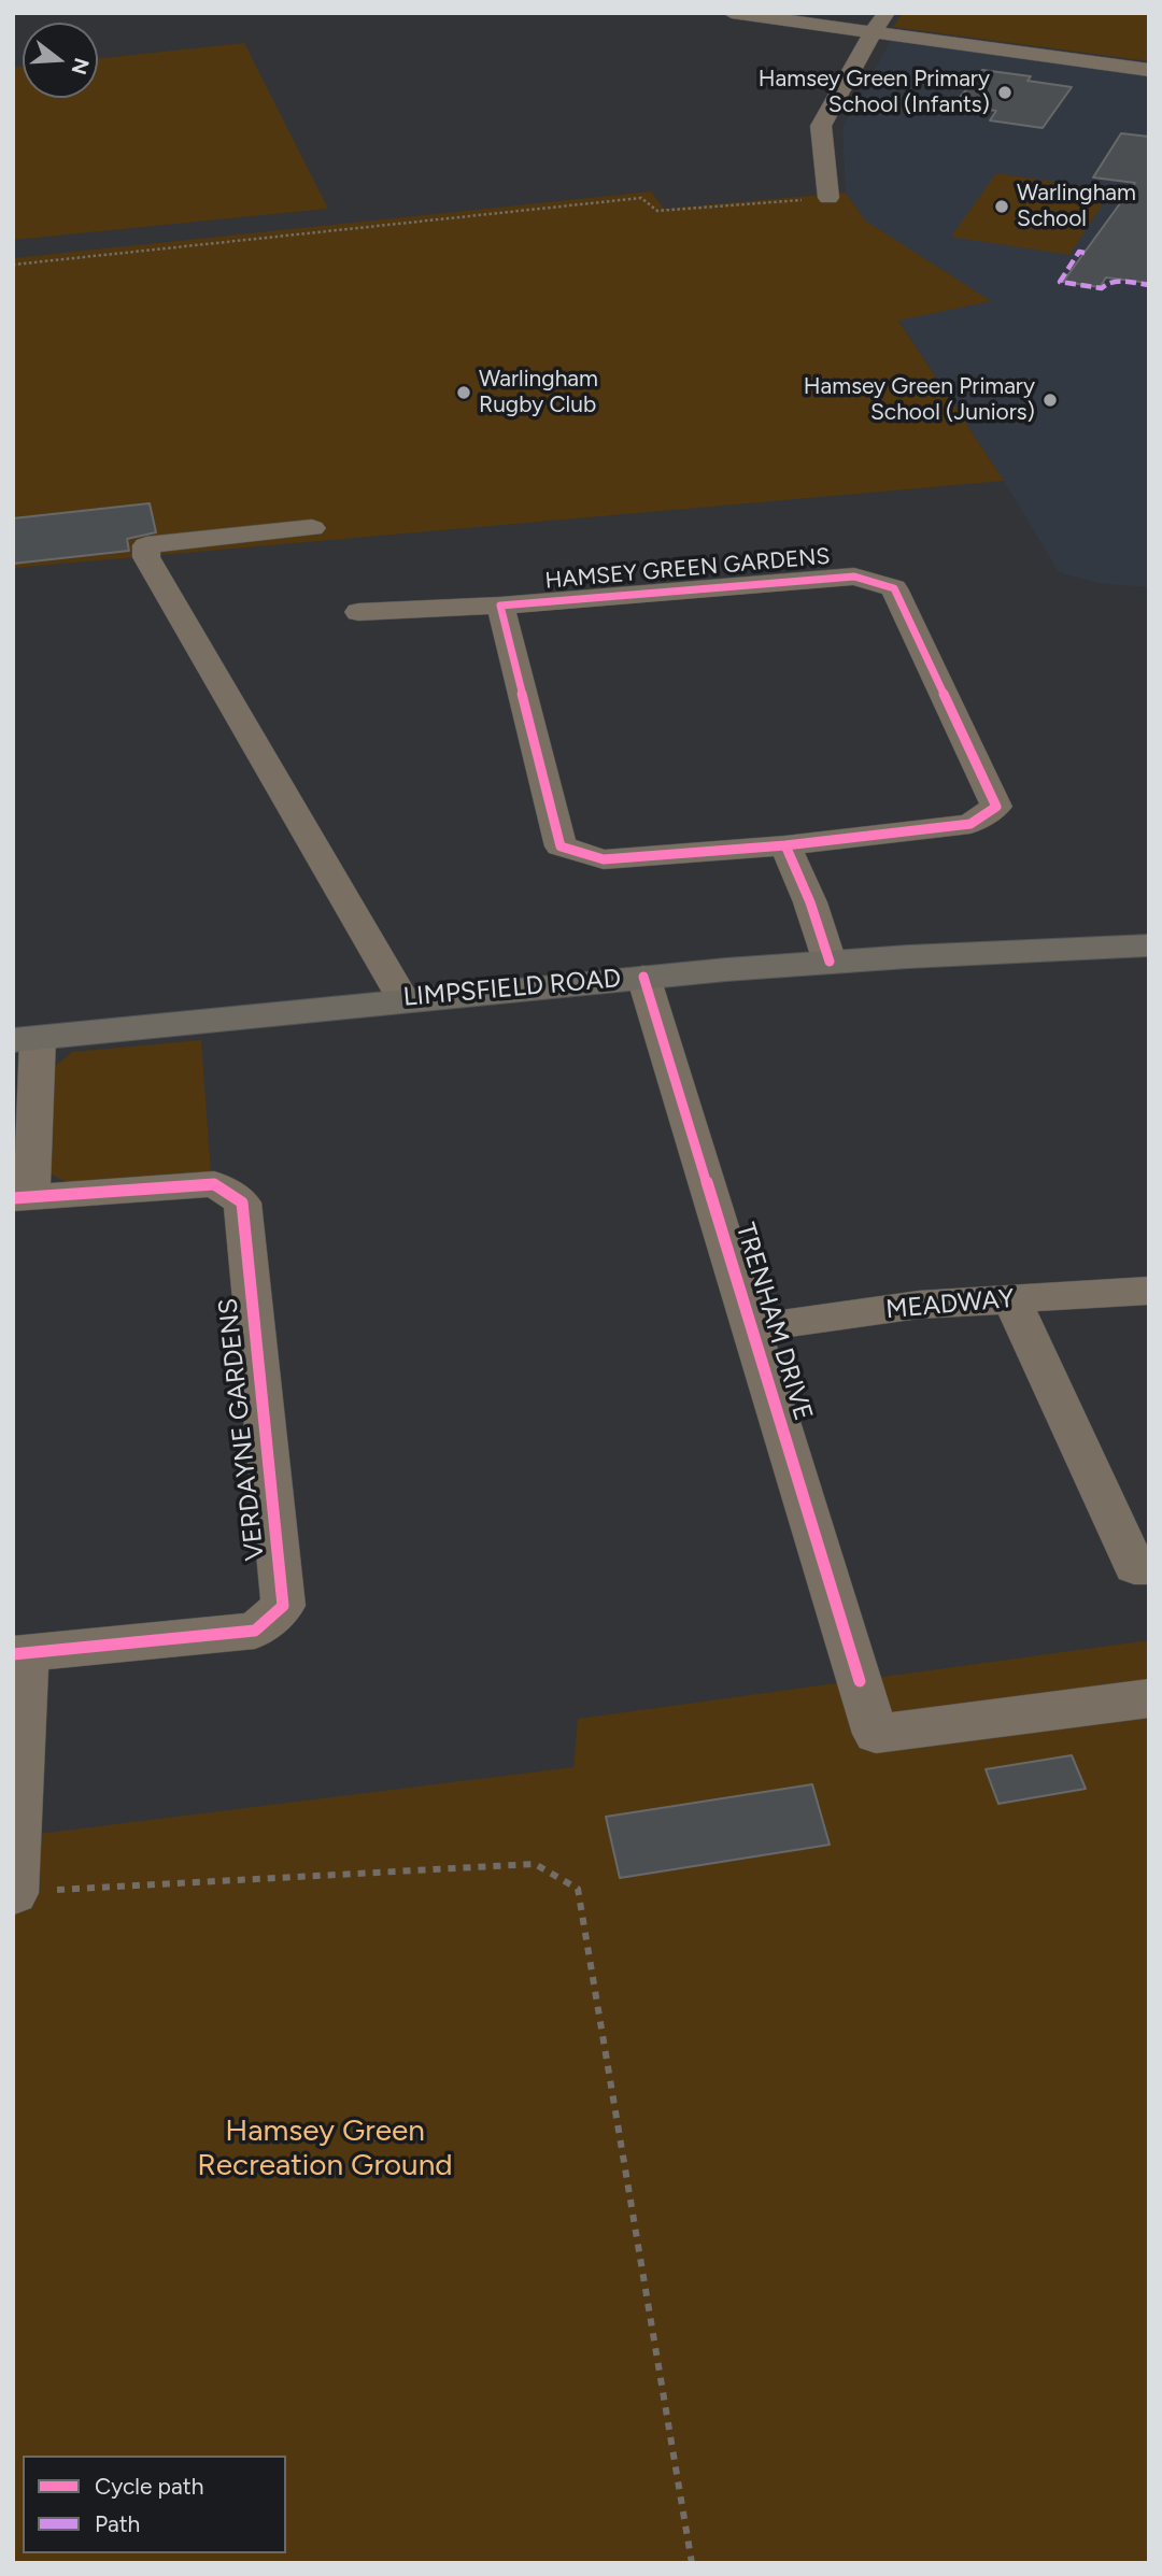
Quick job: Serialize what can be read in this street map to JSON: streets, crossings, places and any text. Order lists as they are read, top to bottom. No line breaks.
{"streets":{"main road":["LIMPSFIELD ROAD"],"street":["HAMSEY GREEN GARDENS","MEADWAY","TRENHAM DRIVE","VERDAYNE GARDENS"]},"crossings":[["LIMPSFIELD ROAD","TRENHAM DRIVE"],["LIMPSFIELD ROAD","VERDAYNE GARDENS"],["MEADWAY","TRENHAM DRIVE"]],"parks":["Hamsey Green Recreation Ground"],"places":["Hamsey Green Primary School (Infants)","Warlingham School","Warlingham Rugby Club","Hamsey Green Primary School (Juniors)"],"legend":["Cycle path","Path"],"north":"right"}
